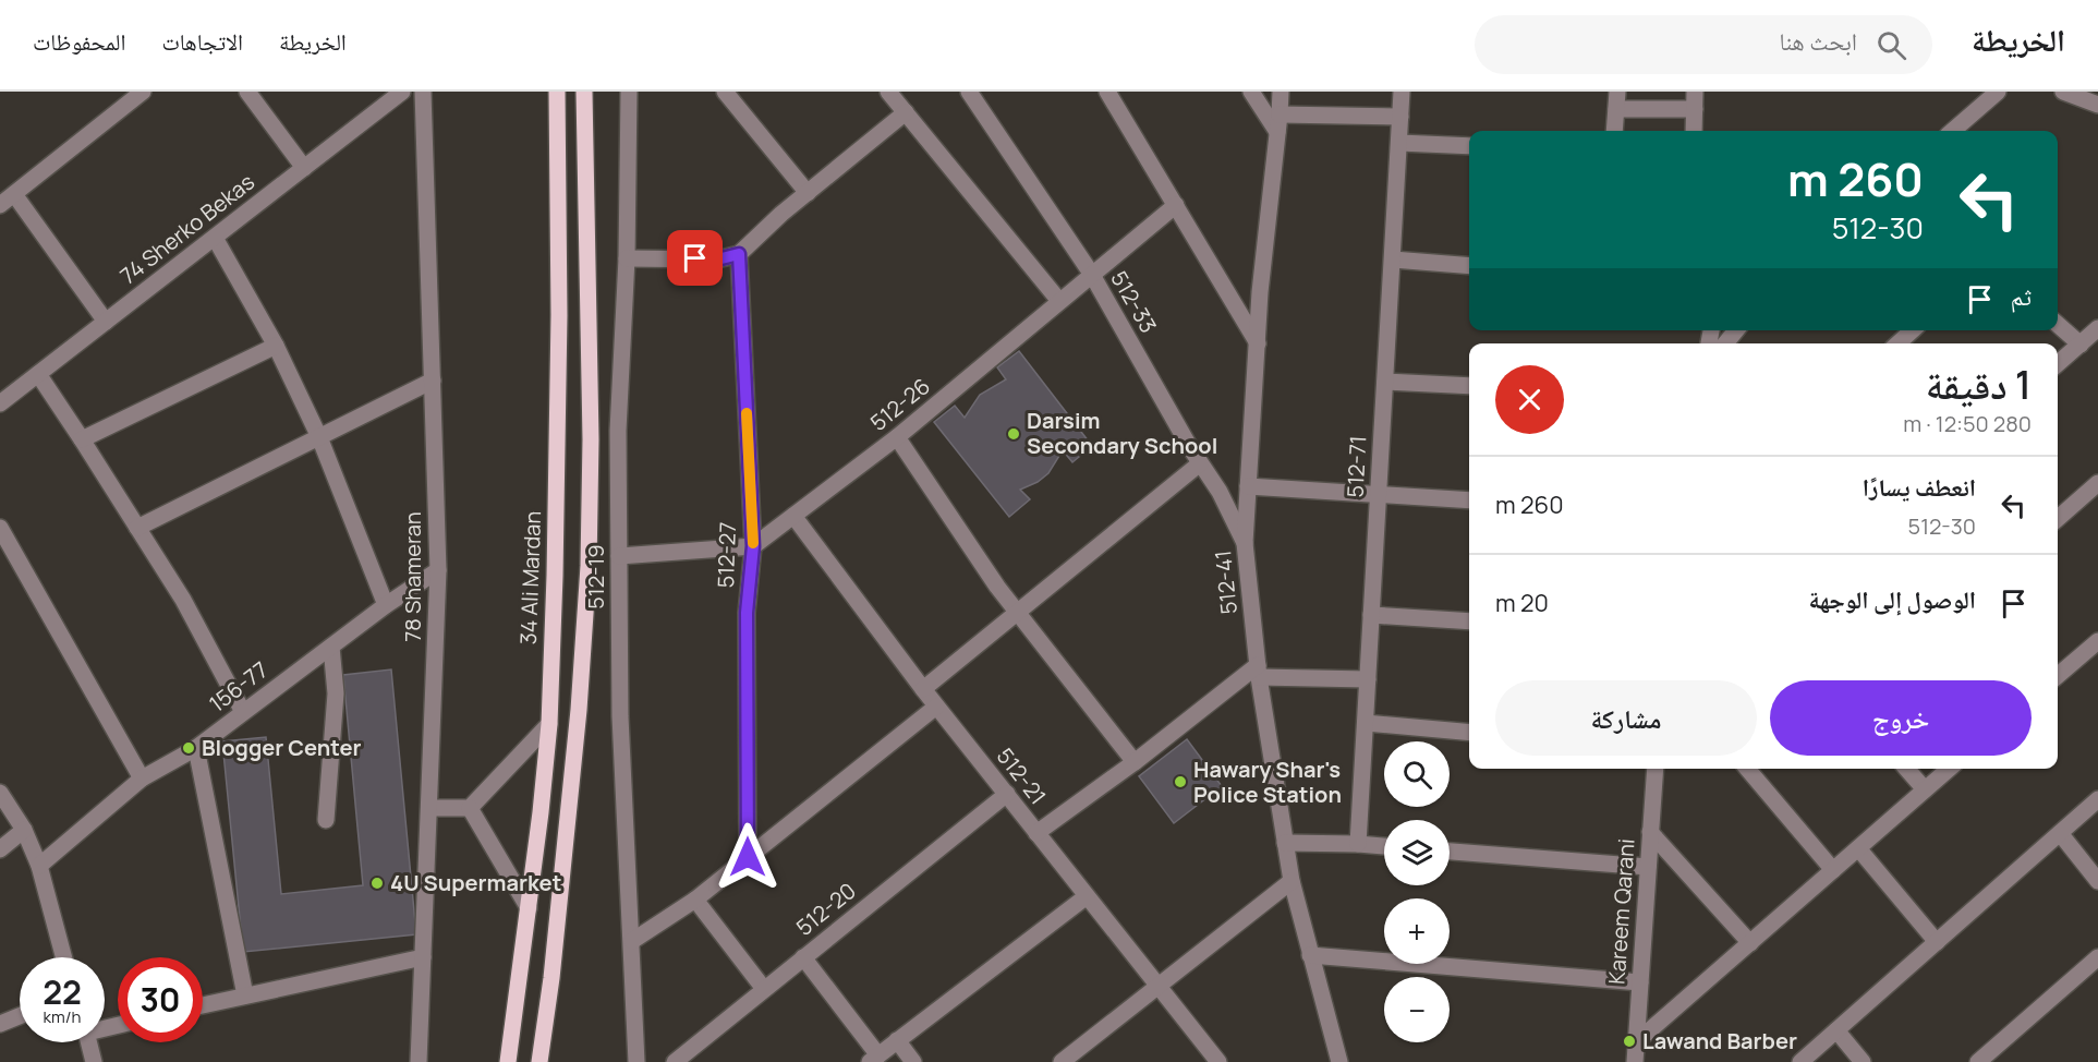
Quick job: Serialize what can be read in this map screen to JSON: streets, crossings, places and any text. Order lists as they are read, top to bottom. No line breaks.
{"streets":{"main road":["34 Ali Mardan"],"street":["74 Sherko Bekas","512-33","512-26","512-71","512-27","78 Shameran","512-19","512-41","156-77","512-21","512-20","Kareem Qarani"]},"crossings":[["512-33","512-26"],["512-33","512-41"],["512-26","512-27"],["512-26","512-21"],["78 Shameran","156-77"],["512-21","512-20"]],"places":["Darsim Secondary School","Blogger Center","Hawary Shar's Police Station","4U Supermarket","Lawand Barber"],"page":{"header":"الخريطة","search":"ابحث هنا","nav":["الخريطة","الاتجاهات","المحفوظات"],"turn":["260 m","512-30"],"then":"ثم","heading":["1 دقيقة","280 m · 12:50"],"list":[{"name":"انعطف يسارًا","note":"512-30","value":"260 m"},{"name":"الوصول إلى الوجهة","value":"20 m"}],"buttons":["خروج","مشاركة"],"map_buttons":["+","−"],"speed":"22 km/h","limit":"30"}}
